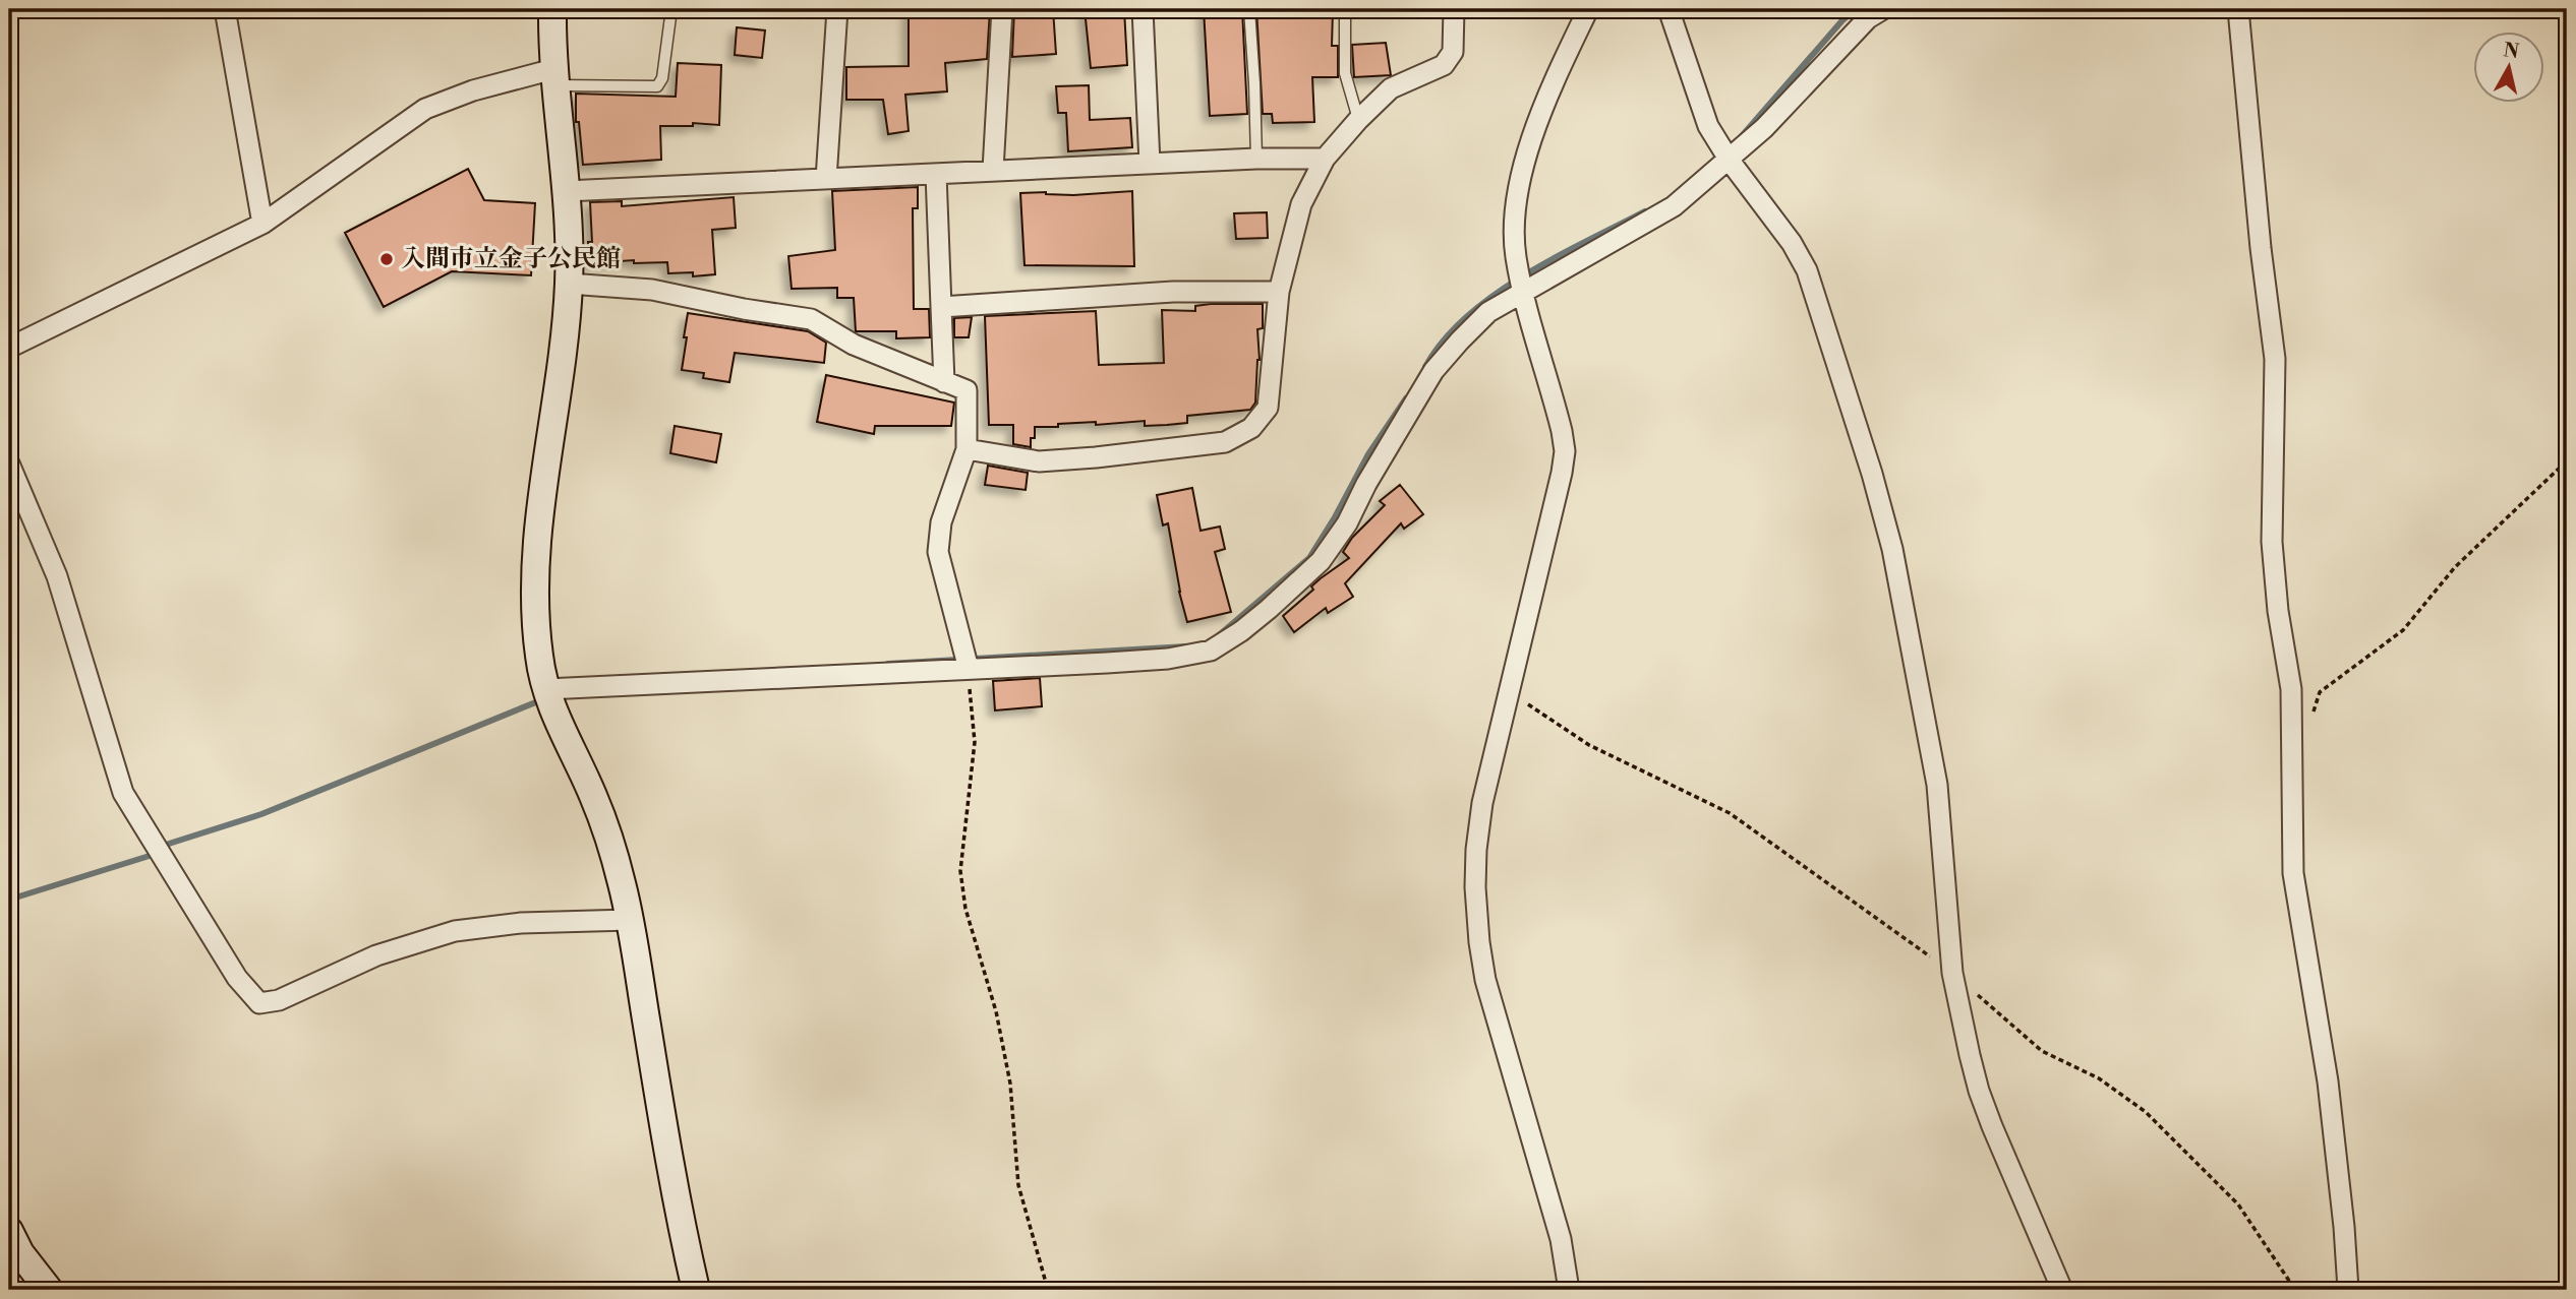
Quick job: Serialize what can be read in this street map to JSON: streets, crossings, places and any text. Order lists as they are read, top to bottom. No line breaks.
{"places":["入間市立金子公民館"],"north":"top"}
